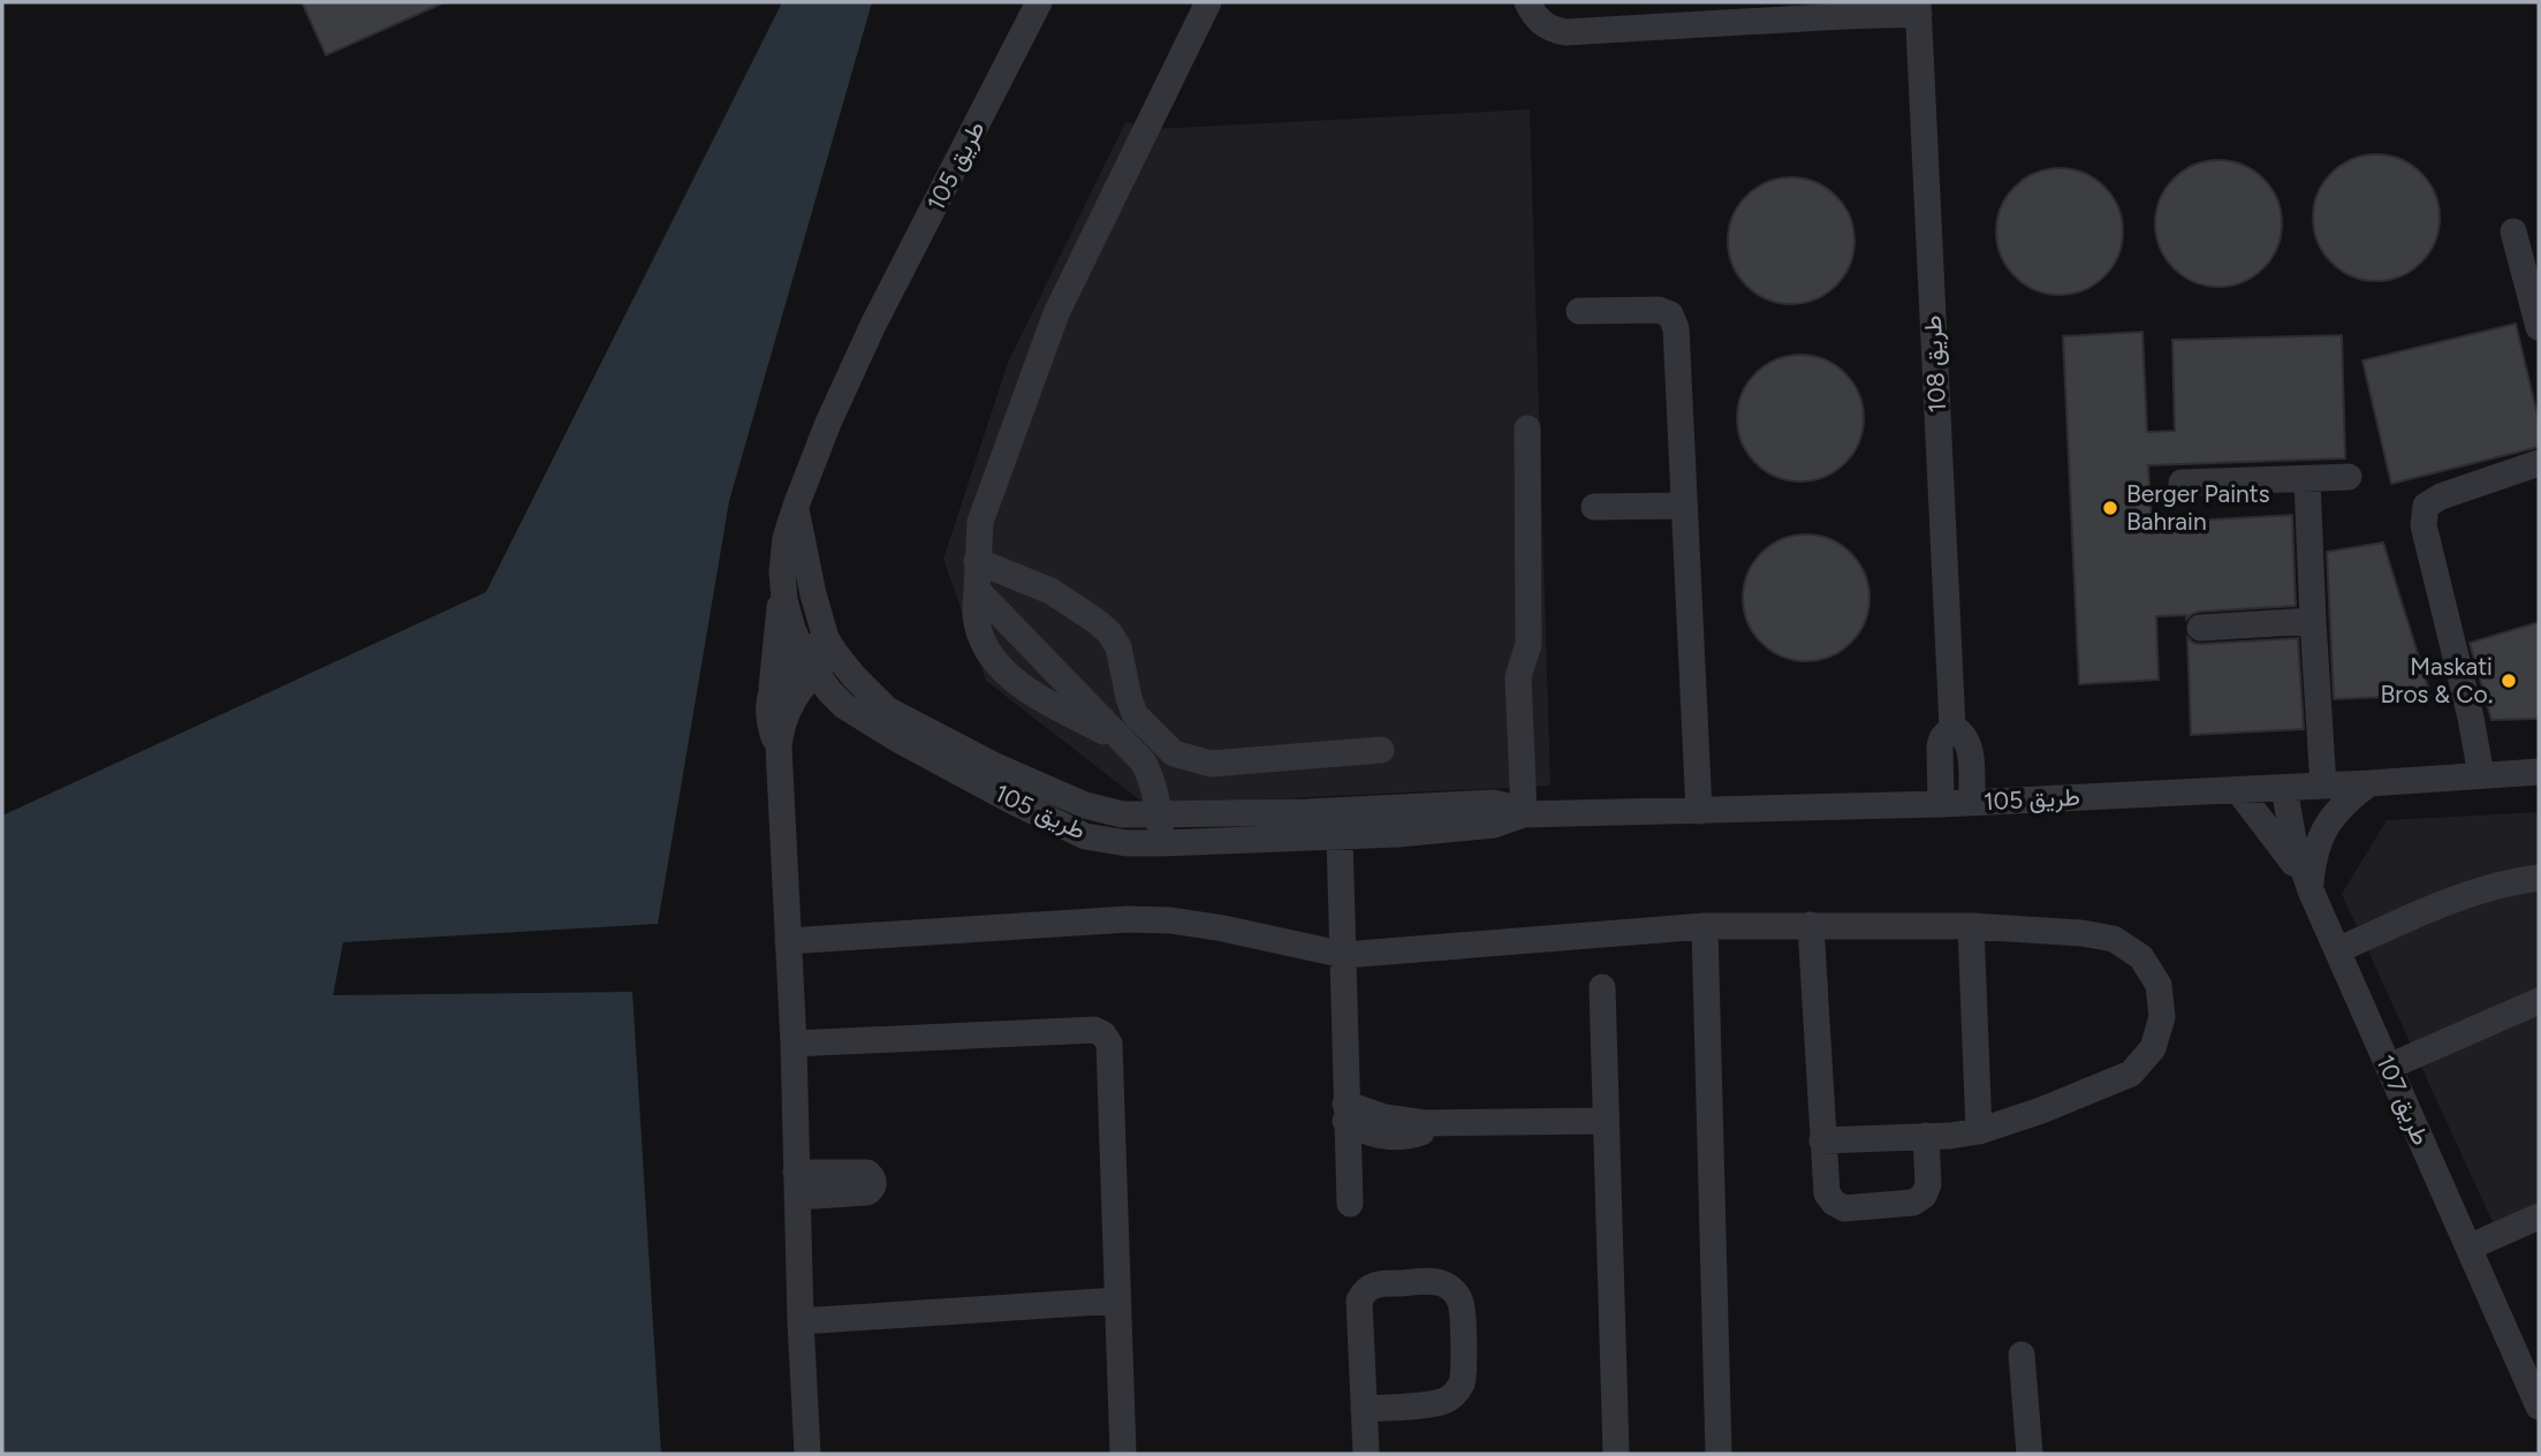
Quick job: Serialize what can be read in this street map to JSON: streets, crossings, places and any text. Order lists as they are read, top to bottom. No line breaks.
{"streets":{"street":["طريق 105","طريق 108","طريق 107"]},"crossings":[["طريق 105","طريق 108"],["طريق 105","طريق 107"]],"places":["Berger Paints Bahrain","Maskati Bros & Co."]}
